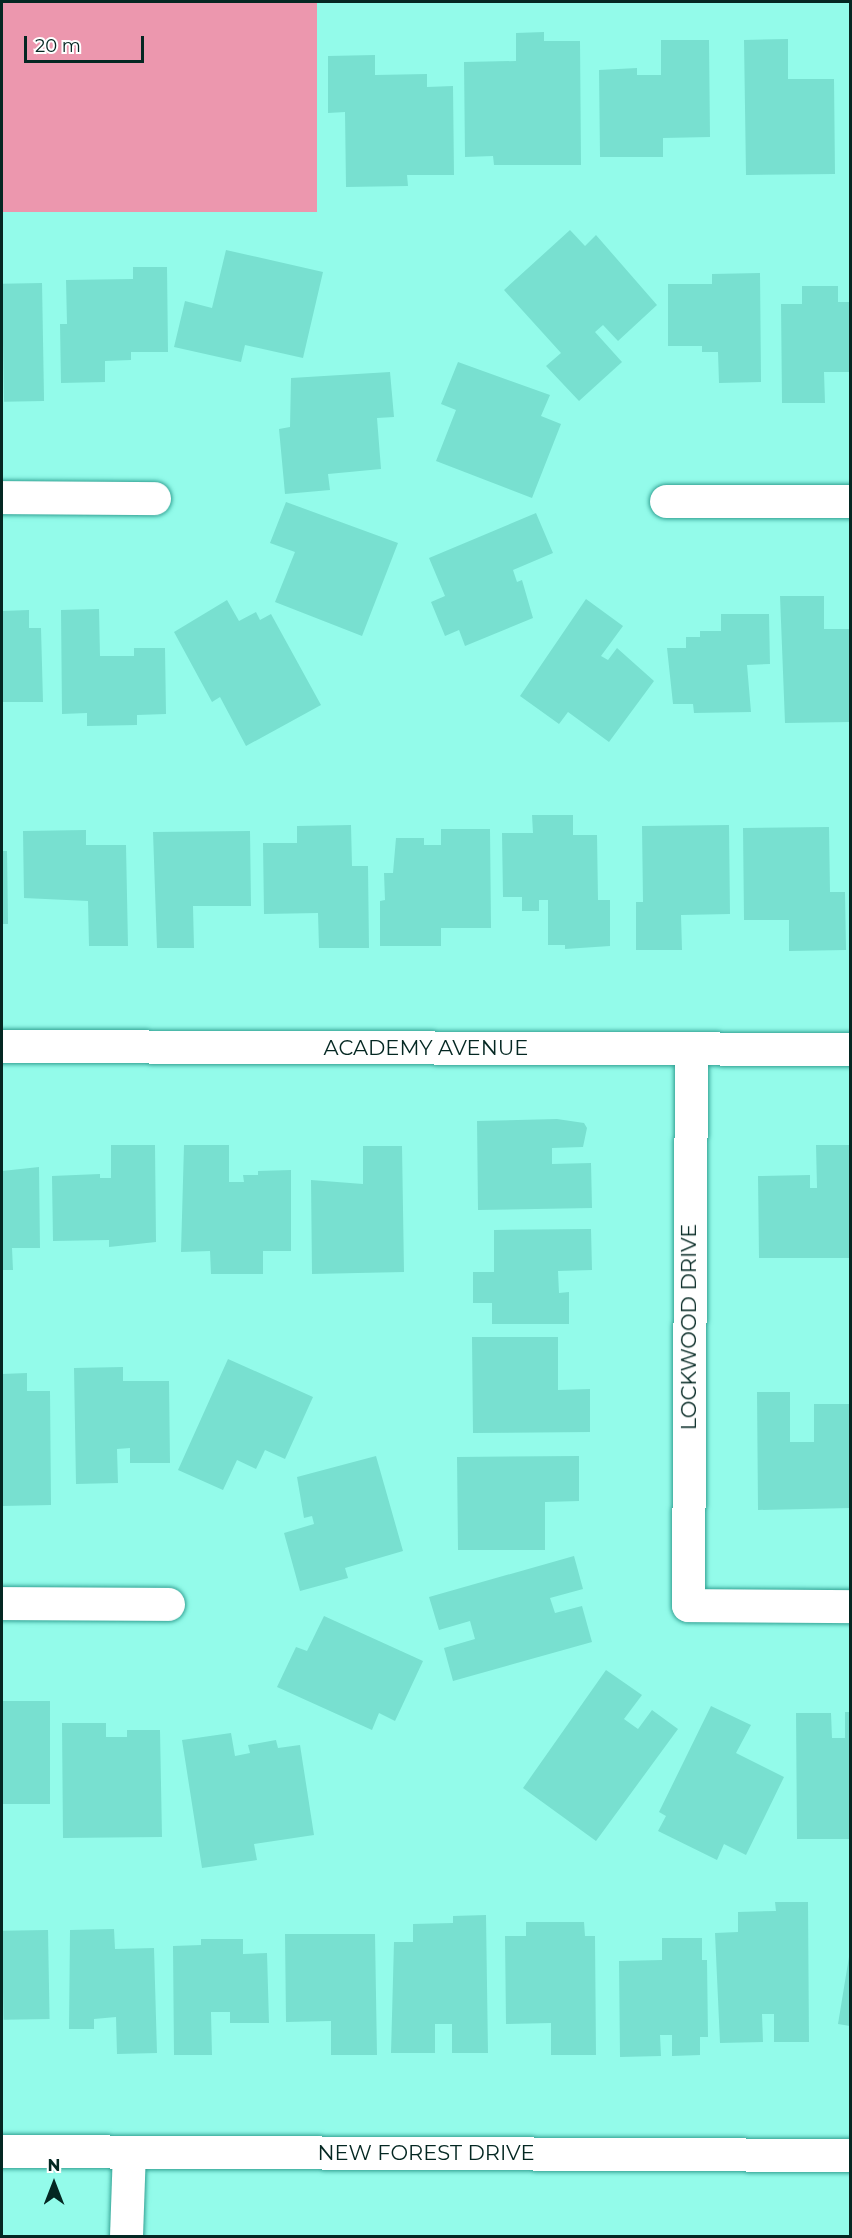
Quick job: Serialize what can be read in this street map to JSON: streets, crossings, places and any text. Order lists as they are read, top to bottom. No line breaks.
{"streets":{"street":["ACADEMY AVENUE","LOCKWOOD DRIVE","NEW FOREST DRIVE"]},"crossings":[["ACADEMY AVENUE","LOCKWOOD DRIVE"]],"scale_bar":"20 m","north":"top"}
